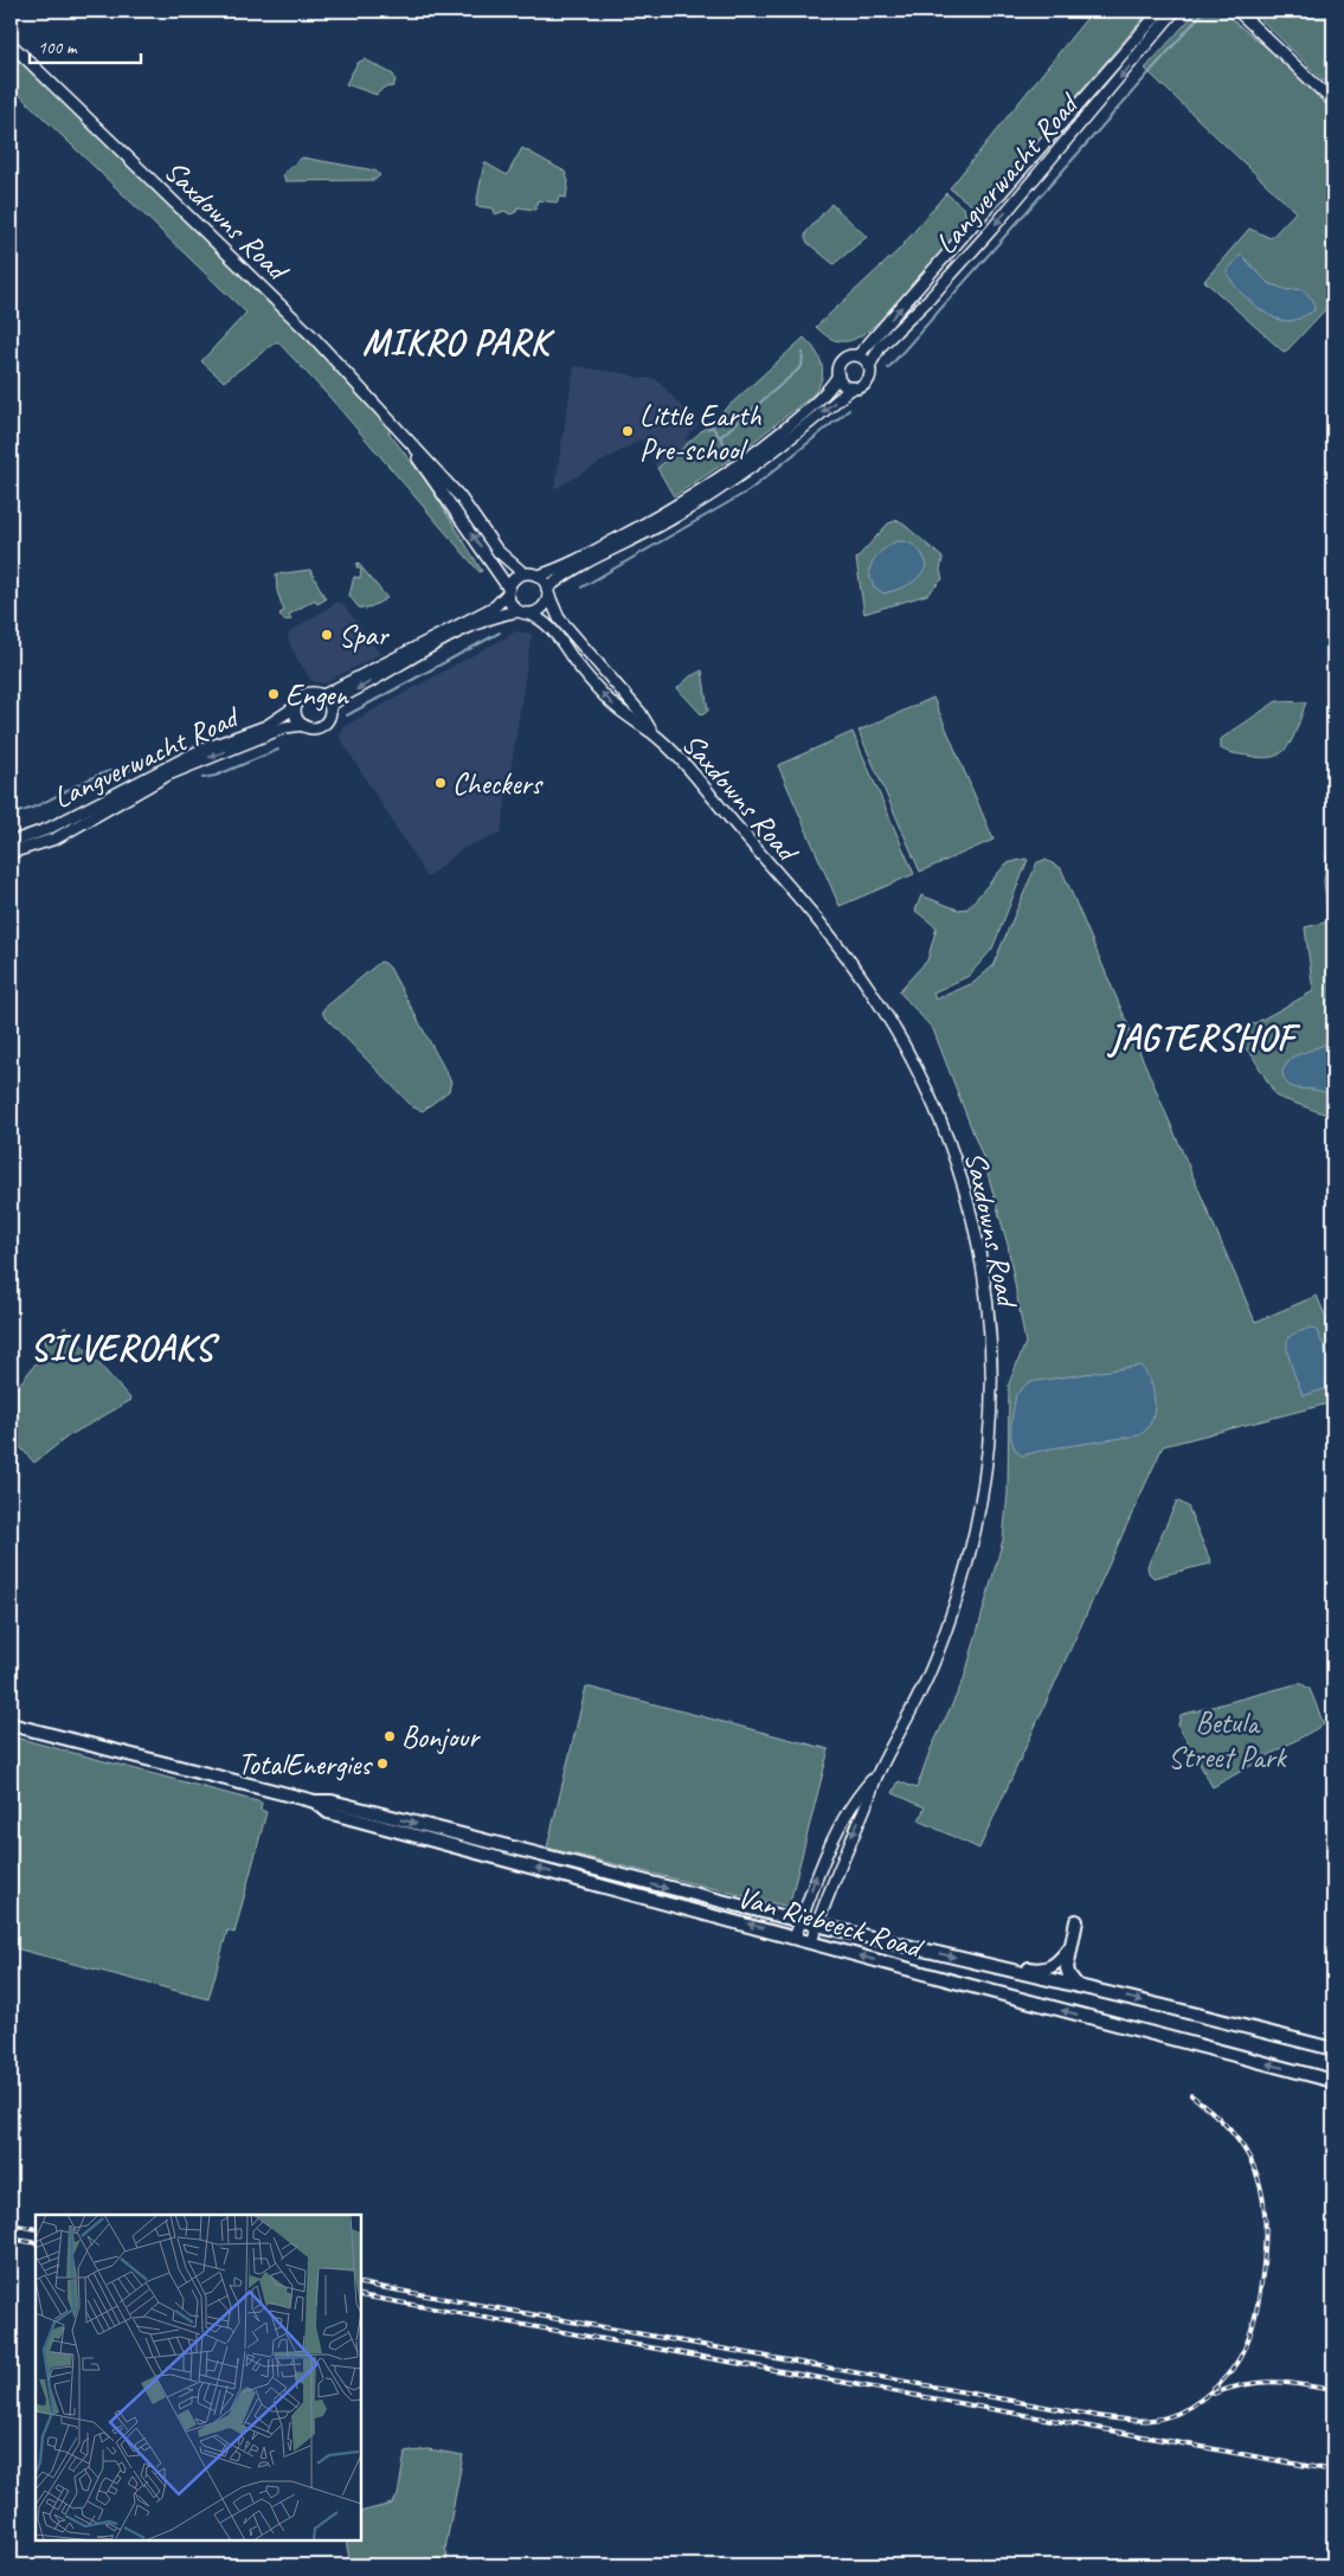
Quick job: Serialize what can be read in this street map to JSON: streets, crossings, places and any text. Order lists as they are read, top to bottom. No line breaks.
{"streets":{"main road":["Van Riebeeck Road"],"street":["Langverwacht Road","Saxdowns Road"]},"crossings":[["Saxdowns Road","Van Riebeeck Road"]],"districts":["MIKRO PARK","JAGTERSHOF","SILVEROAKS"],"parks":["Betula Street Park"],"places":["Little Earth Pre-school","Spar","Engen","Checkers","Bonjour","TotalEnergies"],"scale_bar":"100 m"}
